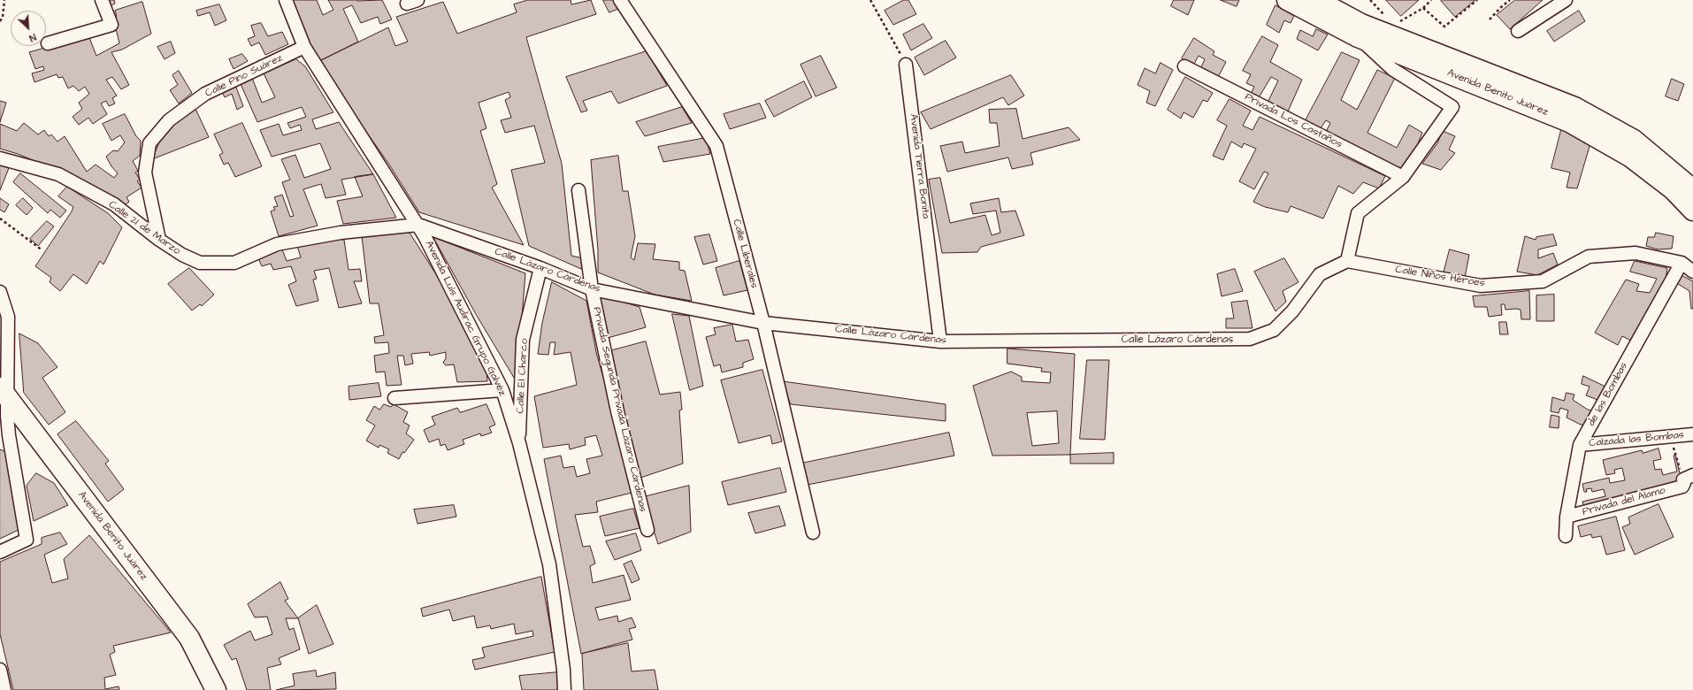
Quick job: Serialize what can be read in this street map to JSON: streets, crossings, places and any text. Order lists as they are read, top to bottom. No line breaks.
{"streets":{"main road":["Avenida Benito Juárez"],"street":["Calle Pino Suárez","Privada Los Castaños","Avenida Tierra Bonita","Calle 21 de Marzo","Calle Liberales","Calle Lázaro Cárdenas","Calle Niños Héroes","Avenida Luís Audirac Grupo Galvéz","Calle El Charco","de las Bombas","Privada Segunda Privada Lázaro Cárdenas","Calzada las Bombas","Privada del Álamo"]},"crossings":[["Calle Pino Suárez","Calle 21 de Marzo"],["Calle Pino Suárez","Avenida Luís Audirac Grupo Galvéz"],["Avenida Tierra Bonita","Calle Lázaro Cárdenas"],["Calle 21 de Marzo","Calle Lázaro Cárdenas"],["Calle 21 de Marzo","Avenida Luís Audirac Grupo Galvéz"],["Calle Liberales","Calle Lázaro Cárdenas"],["Calle Lázaro Cárdenas","Calle Niños Héroes"],["Calle Lázaro Cárdenas","Avenida Luís Audirac Grupo Galvéz"],["Calle Lázaro Cárdenas","Calle El Charco"],["Calle Lázaro Cárdenas","Privada Segunda Privada Lázaro Cárdenas"],["Calle Niños Héroes","de las Bombas"],["Avenida Luís Audirac Grupo Galvéz","Calle El Charco"],["de las Bombas","Calzada las Bombas"],["de las Bombas","Privada del Álamo"]],"north":"bottom right"}
